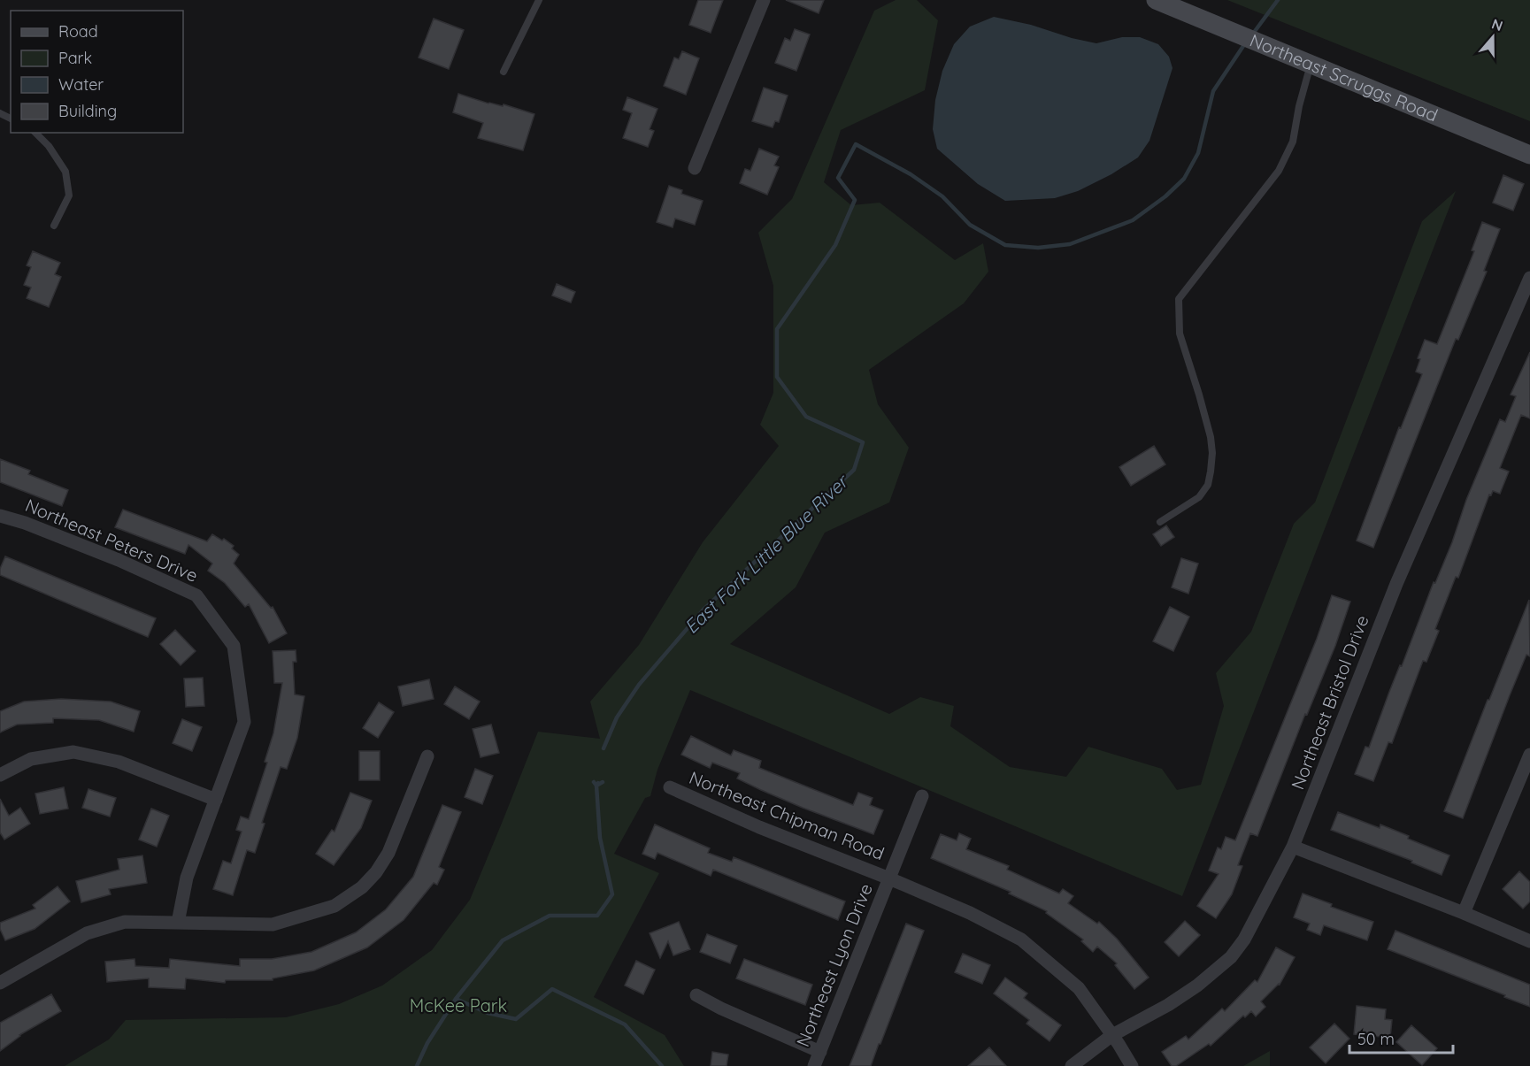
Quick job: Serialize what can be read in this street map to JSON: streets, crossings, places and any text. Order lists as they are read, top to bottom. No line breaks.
{"streets":{"street":["Northeast Scruggs Road","Northeast Peters Drive","Northeast Bristol Drive","Northeast Chipman Road","Northeast Lyon Drive"]},"crossings":[["Northeast Bristol Drive","Northeast Chipman Road"],["Northeast Chipman Road","Northeast Lyon Drive"]],"water":["East Fork Little Blue River"],"parks":["McKee Park"],"legend":["Road","Park","Water","Building"],"scale_bar":"50 m","north":"top"}
